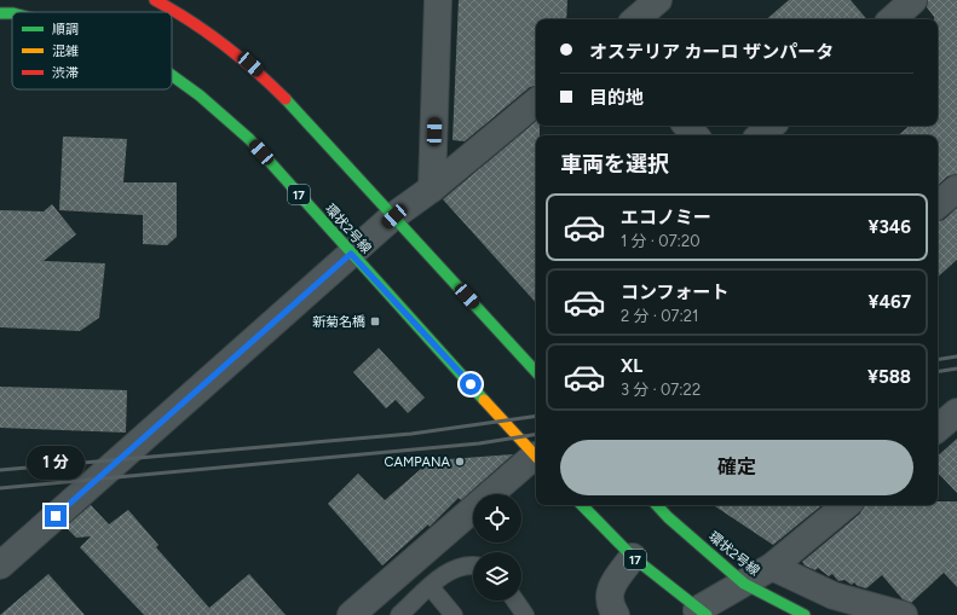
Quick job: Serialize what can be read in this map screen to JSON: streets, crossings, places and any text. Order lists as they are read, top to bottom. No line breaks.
{"streets":{"main road":["17","環状2号線"]},"places":{"transit":["新菊名橋"],"other":["CAMPANA"]},"legend":["順調","混雑","渋滞"],"page":{"banner":["オステリア カーロ ザンパータ","目的地"],"heading":"車両を選択","list":[{"name":"エコノミー","note":"1 分 · 07:20","value":"¥346"},{"name":"コンフォート","note":"2 分 · 07:21","value":"¥467"},{"name":"XL","note":"3 分 · 07:22","value":"¥588"}],"buttons":"確定","bubble":"1 分"}}
